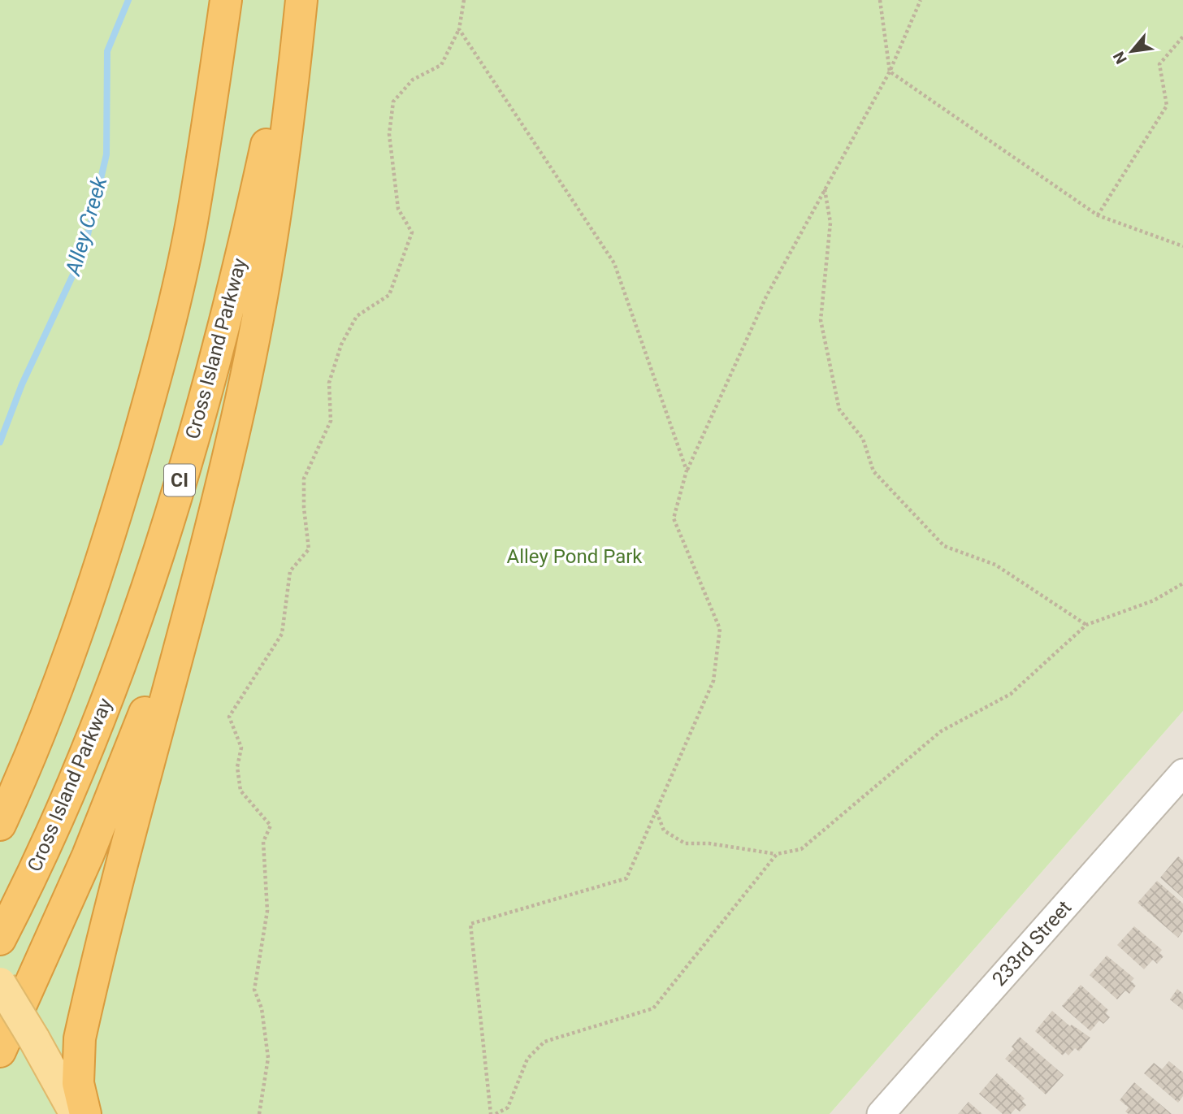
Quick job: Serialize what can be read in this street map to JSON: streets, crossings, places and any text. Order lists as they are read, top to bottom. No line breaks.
{"streets":{"highway":["Cross Island Parkway","CI"],"street":["233rd Street"]},"water":["Alley Creek"],"parks":["Alley Pond Park"],"north":"bottom left"}
